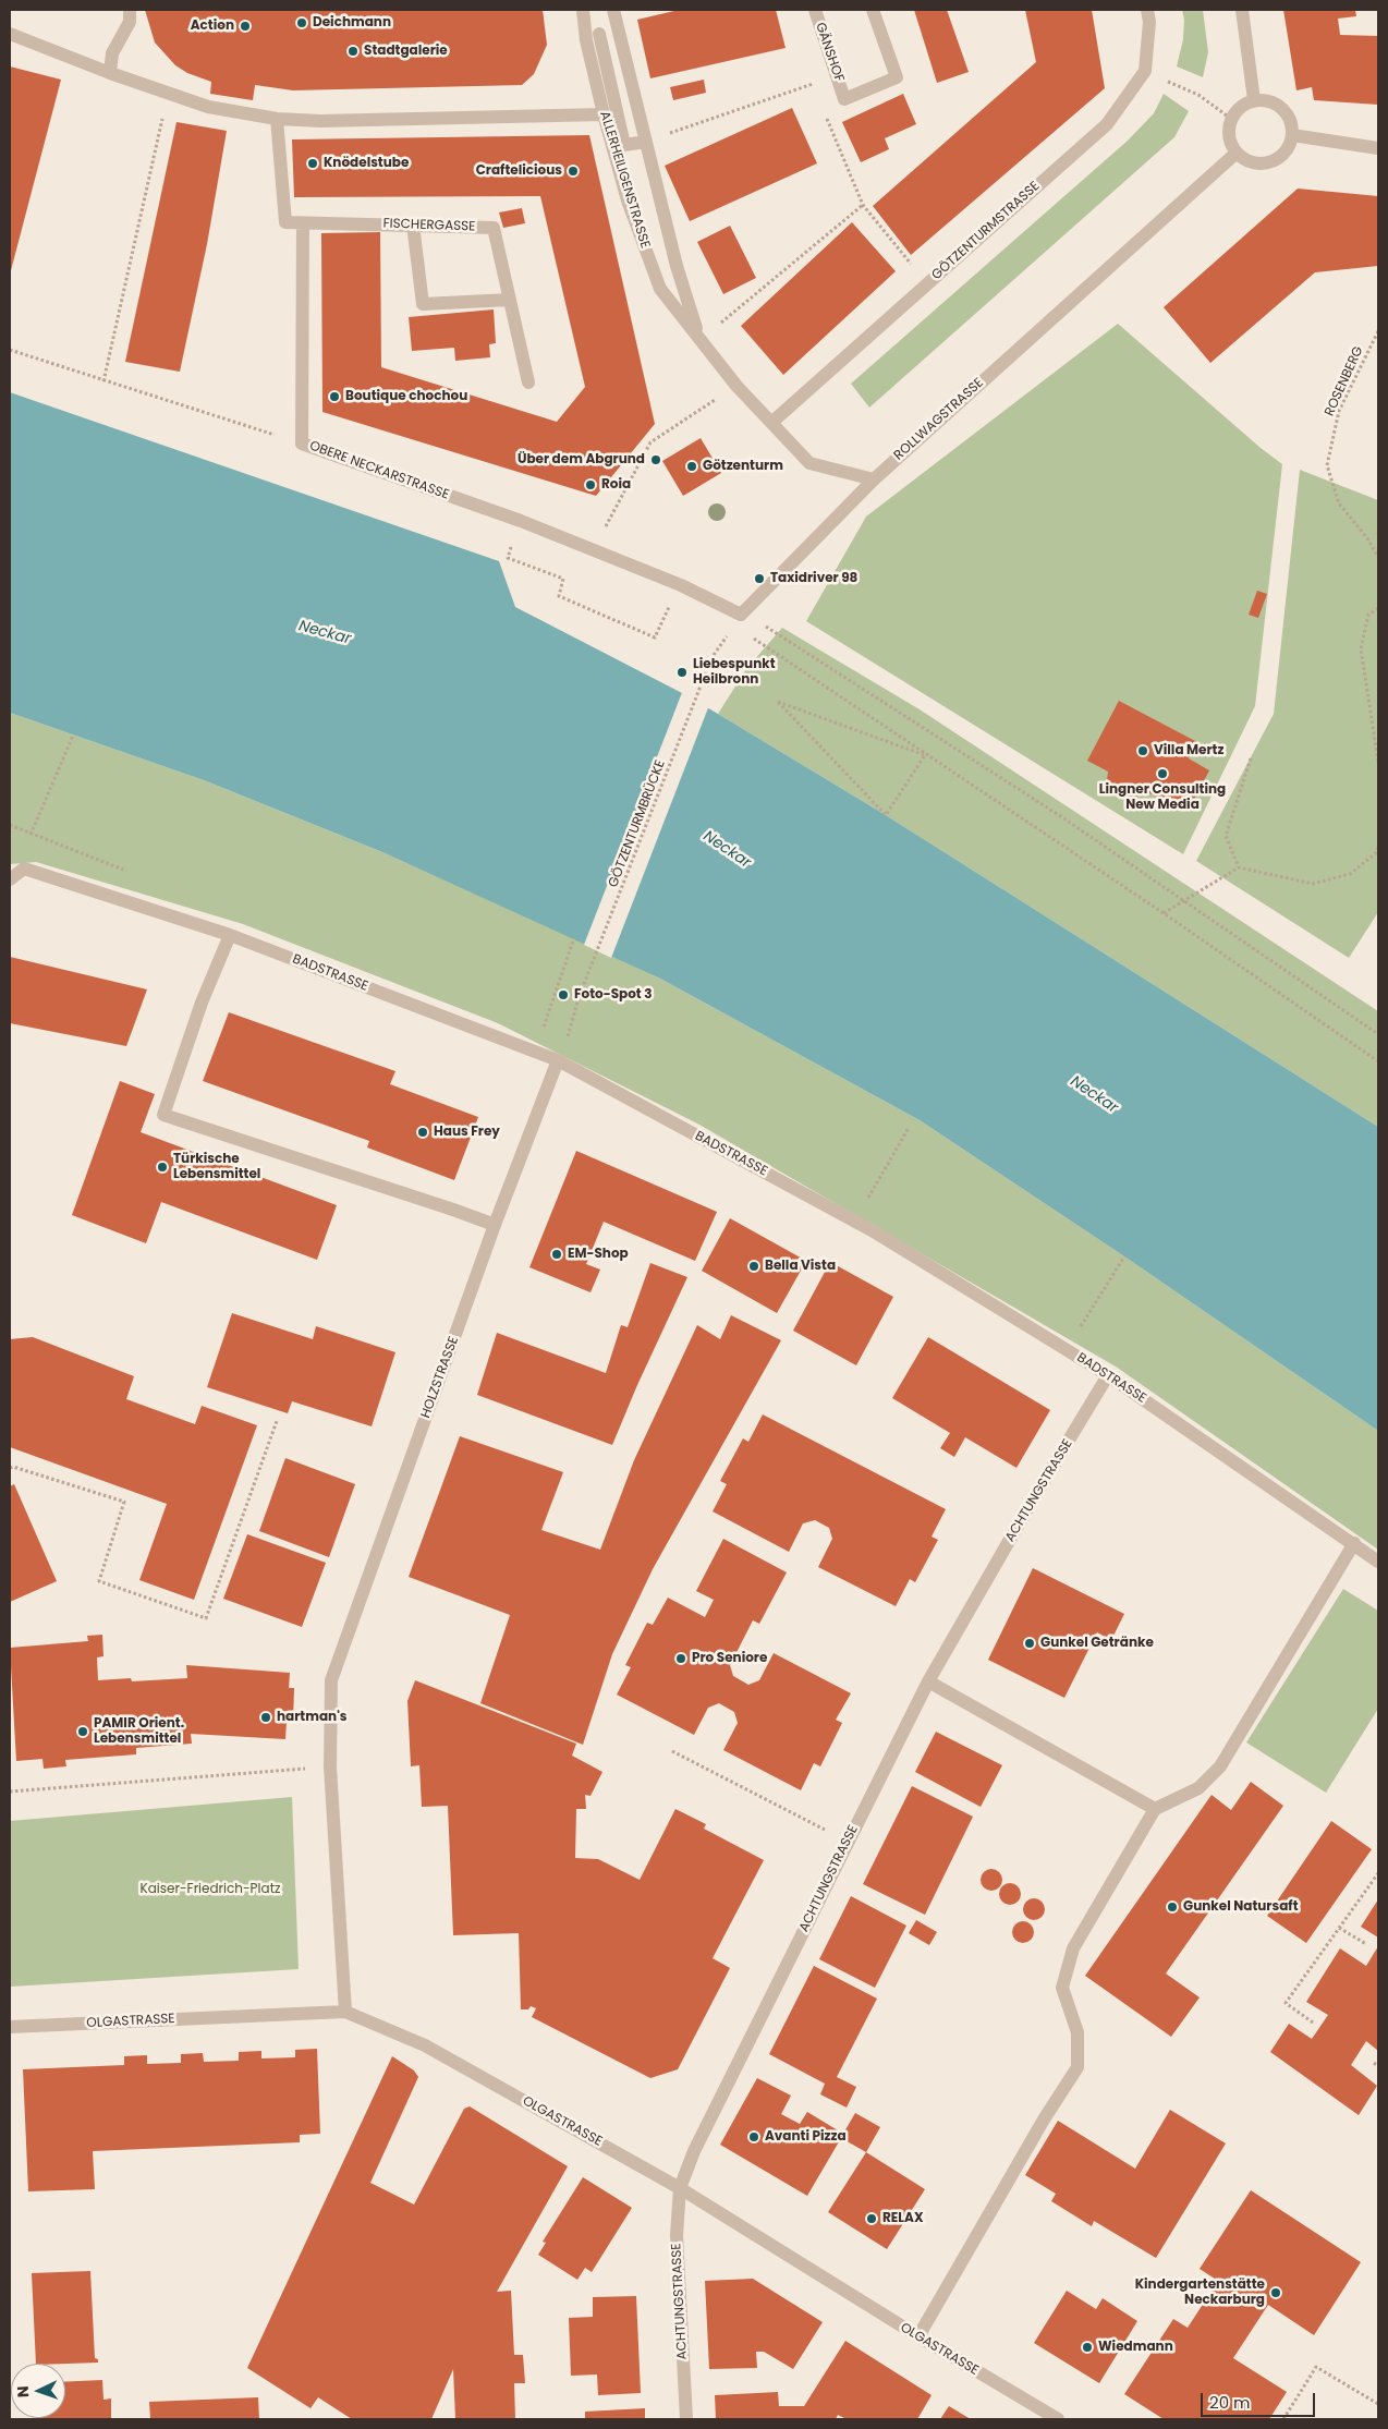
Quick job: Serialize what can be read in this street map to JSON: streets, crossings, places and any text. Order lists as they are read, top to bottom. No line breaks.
{"streets":{"street":["GÄNSHOF","ALLERHEILIGENSTRASSE","FISCHERGASSE","GÖTZENTURMSTRASSE","ROLLWAGSTRASSE","OBERE NECKARSTRASSE","BADSTRASSE","HOLZSTRASSE","ACHTUNGSTRASSE","OLGASTRASSE"],"path":["ROSENBERG","GÖTZENTURMBRÜCKE"]},"crossings":[["ALLERHEILIGENSTRASSE","GÖTZENTURMSTRASSE"],["ALLERHEILIGENSTRASSE","ROLLWAGSTRASSE"],["ROLLWAGSTRASSE","OBERE NECKARSTRASSE"],["GÖTZENTURMBRÜCKE","BADSTRASSE"],["GÖTZENTURMBRÜCKE","HOLZSTRASSE"],["BADSTRASSE","HOLZSTRASSE"],["BADSTRASSE","ACHTUNGSTRASSE"],["ACHTUNGSTRASSE","OLGASTRASSE"]],"water":["Neckar"],"parks":["Kaiser-Friedrich-Platz"],"places":["Deichmann","Action","Stadtgalerie","Knödelstube","Craftelicious","Boutique chochou","Über dem Abgrund","Götzenturm","Roia","Taxidriver 98","Liebespunkt Heilbronn","Villa Mertz","Lingner Consulting New Media","Foto-Spot 3","Haus Frey","Türkische Lebensmittel","EM-Shop","Bella Vista","Gunkel Getränke","Pro Seniore","hartman's","PAMIR Orient. Lebensmittel","Gunkel Natursaft","Avanti Pizza","RELAX","Kindergartenstätte Neckarburg","Wiedmann"],"scale_bar":"20 m","north":"left"}
